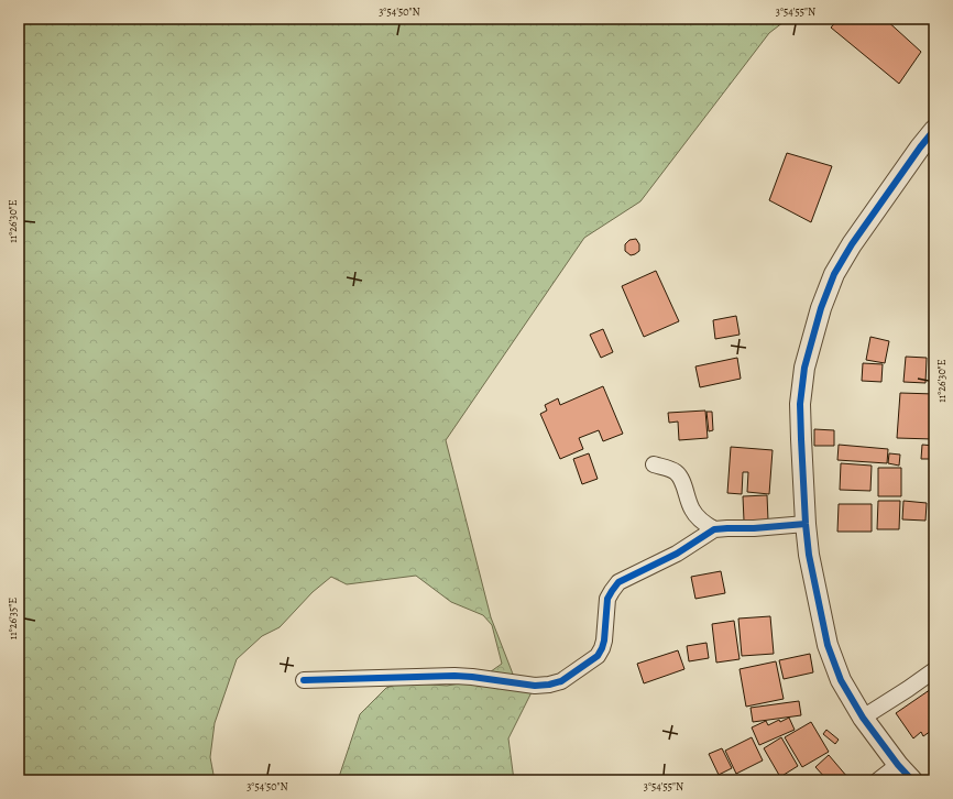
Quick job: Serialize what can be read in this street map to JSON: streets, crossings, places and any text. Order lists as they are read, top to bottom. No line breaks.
{"coordinates":["3°54'50\"N","3°54'55\"N","11°26'30\"E","11°26'35\"E"]}
